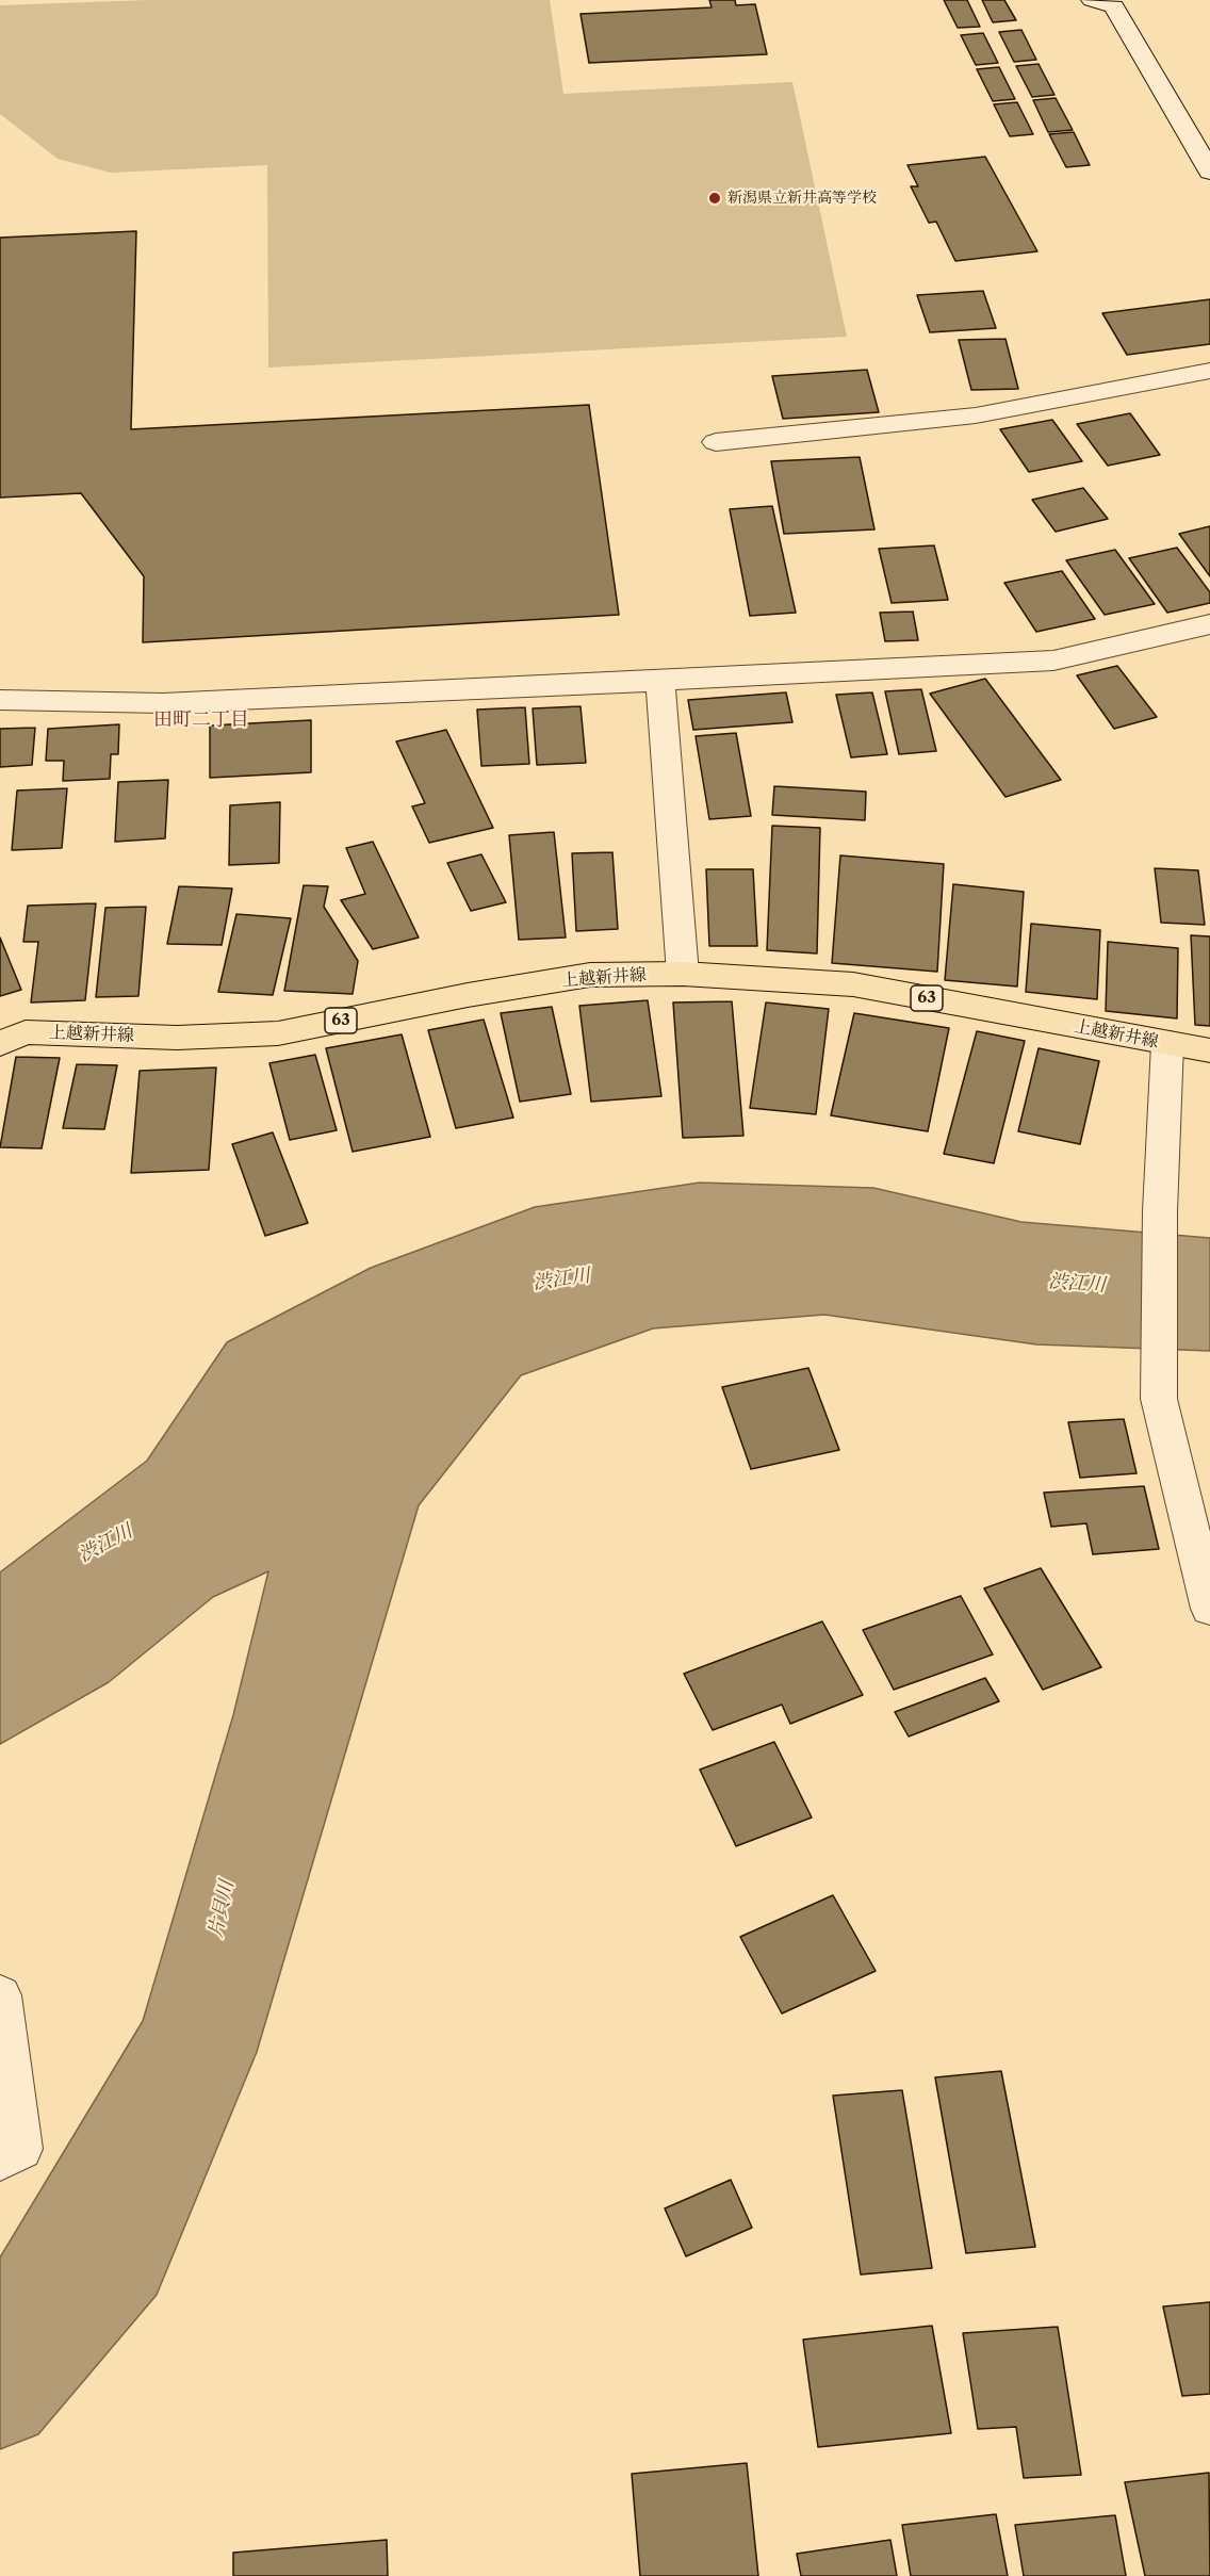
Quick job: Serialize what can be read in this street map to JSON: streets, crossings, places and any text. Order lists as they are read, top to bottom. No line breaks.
{"streets":{"main road":["上越新井線","63"]},"districts":["田町二丁目"],"water":["渋江川","片貝川"],"places":["新潟県立新井高等学校"]}
